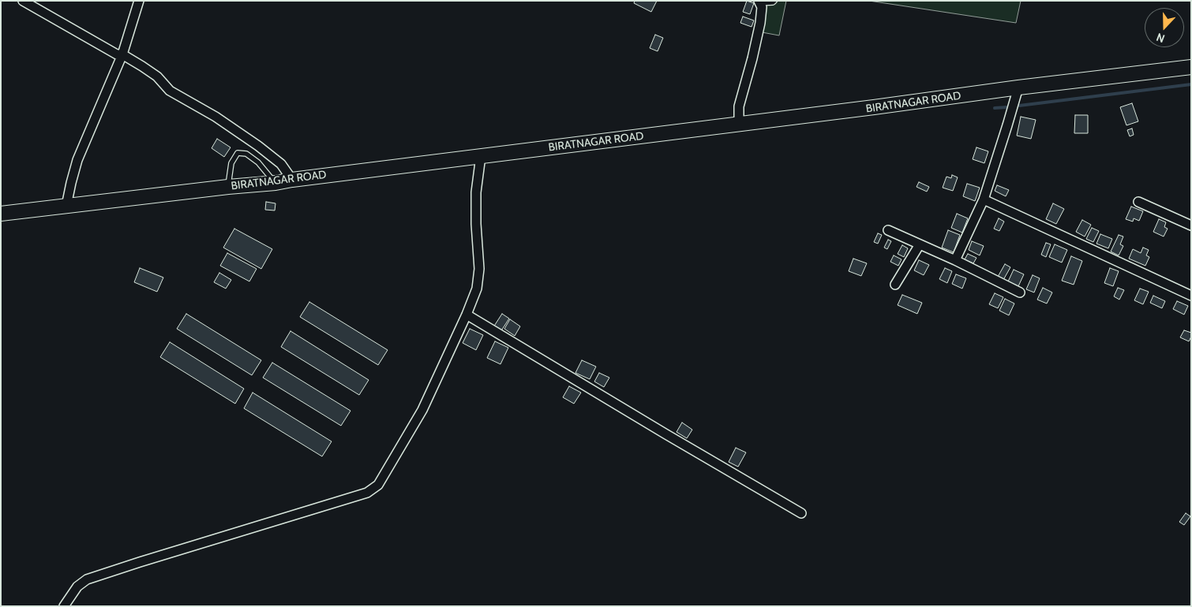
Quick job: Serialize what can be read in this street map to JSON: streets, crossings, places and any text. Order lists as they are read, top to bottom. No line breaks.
{"streets":{"main road":["BIRATNAGAR ROAD"]},"north":"bottom"}
